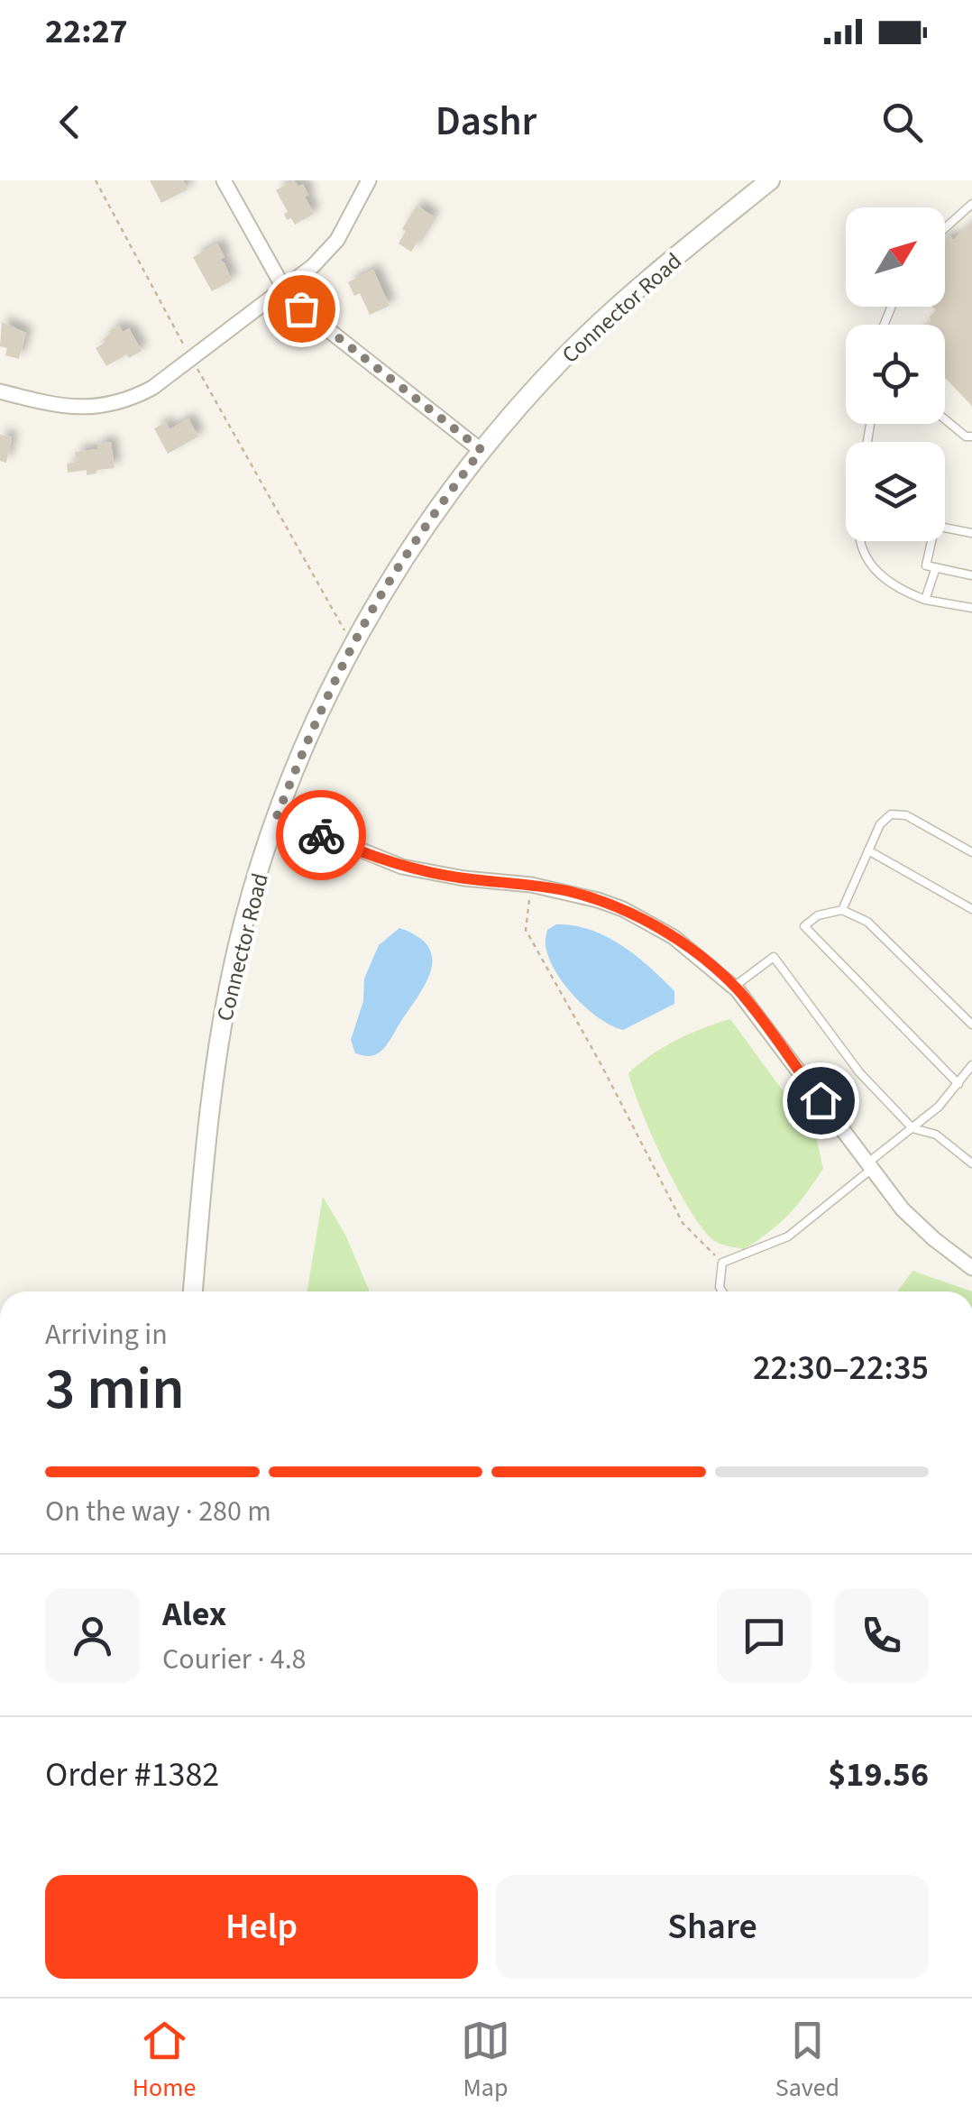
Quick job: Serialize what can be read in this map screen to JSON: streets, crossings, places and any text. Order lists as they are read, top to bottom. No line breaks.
{"streets":{"street":["Connector Road"]},"north":"top right","page":{"status":"22:27","header":"Dashr","heading":["3 min","Arriving in","22:30–22:35"],"panel":["Alex","Courier · 4.8","Order #1382","$19.56"],"bar":"On the way · 280 m","buttons":["Help","Share"],"tabs":["Home","Map","Saved"]}}
